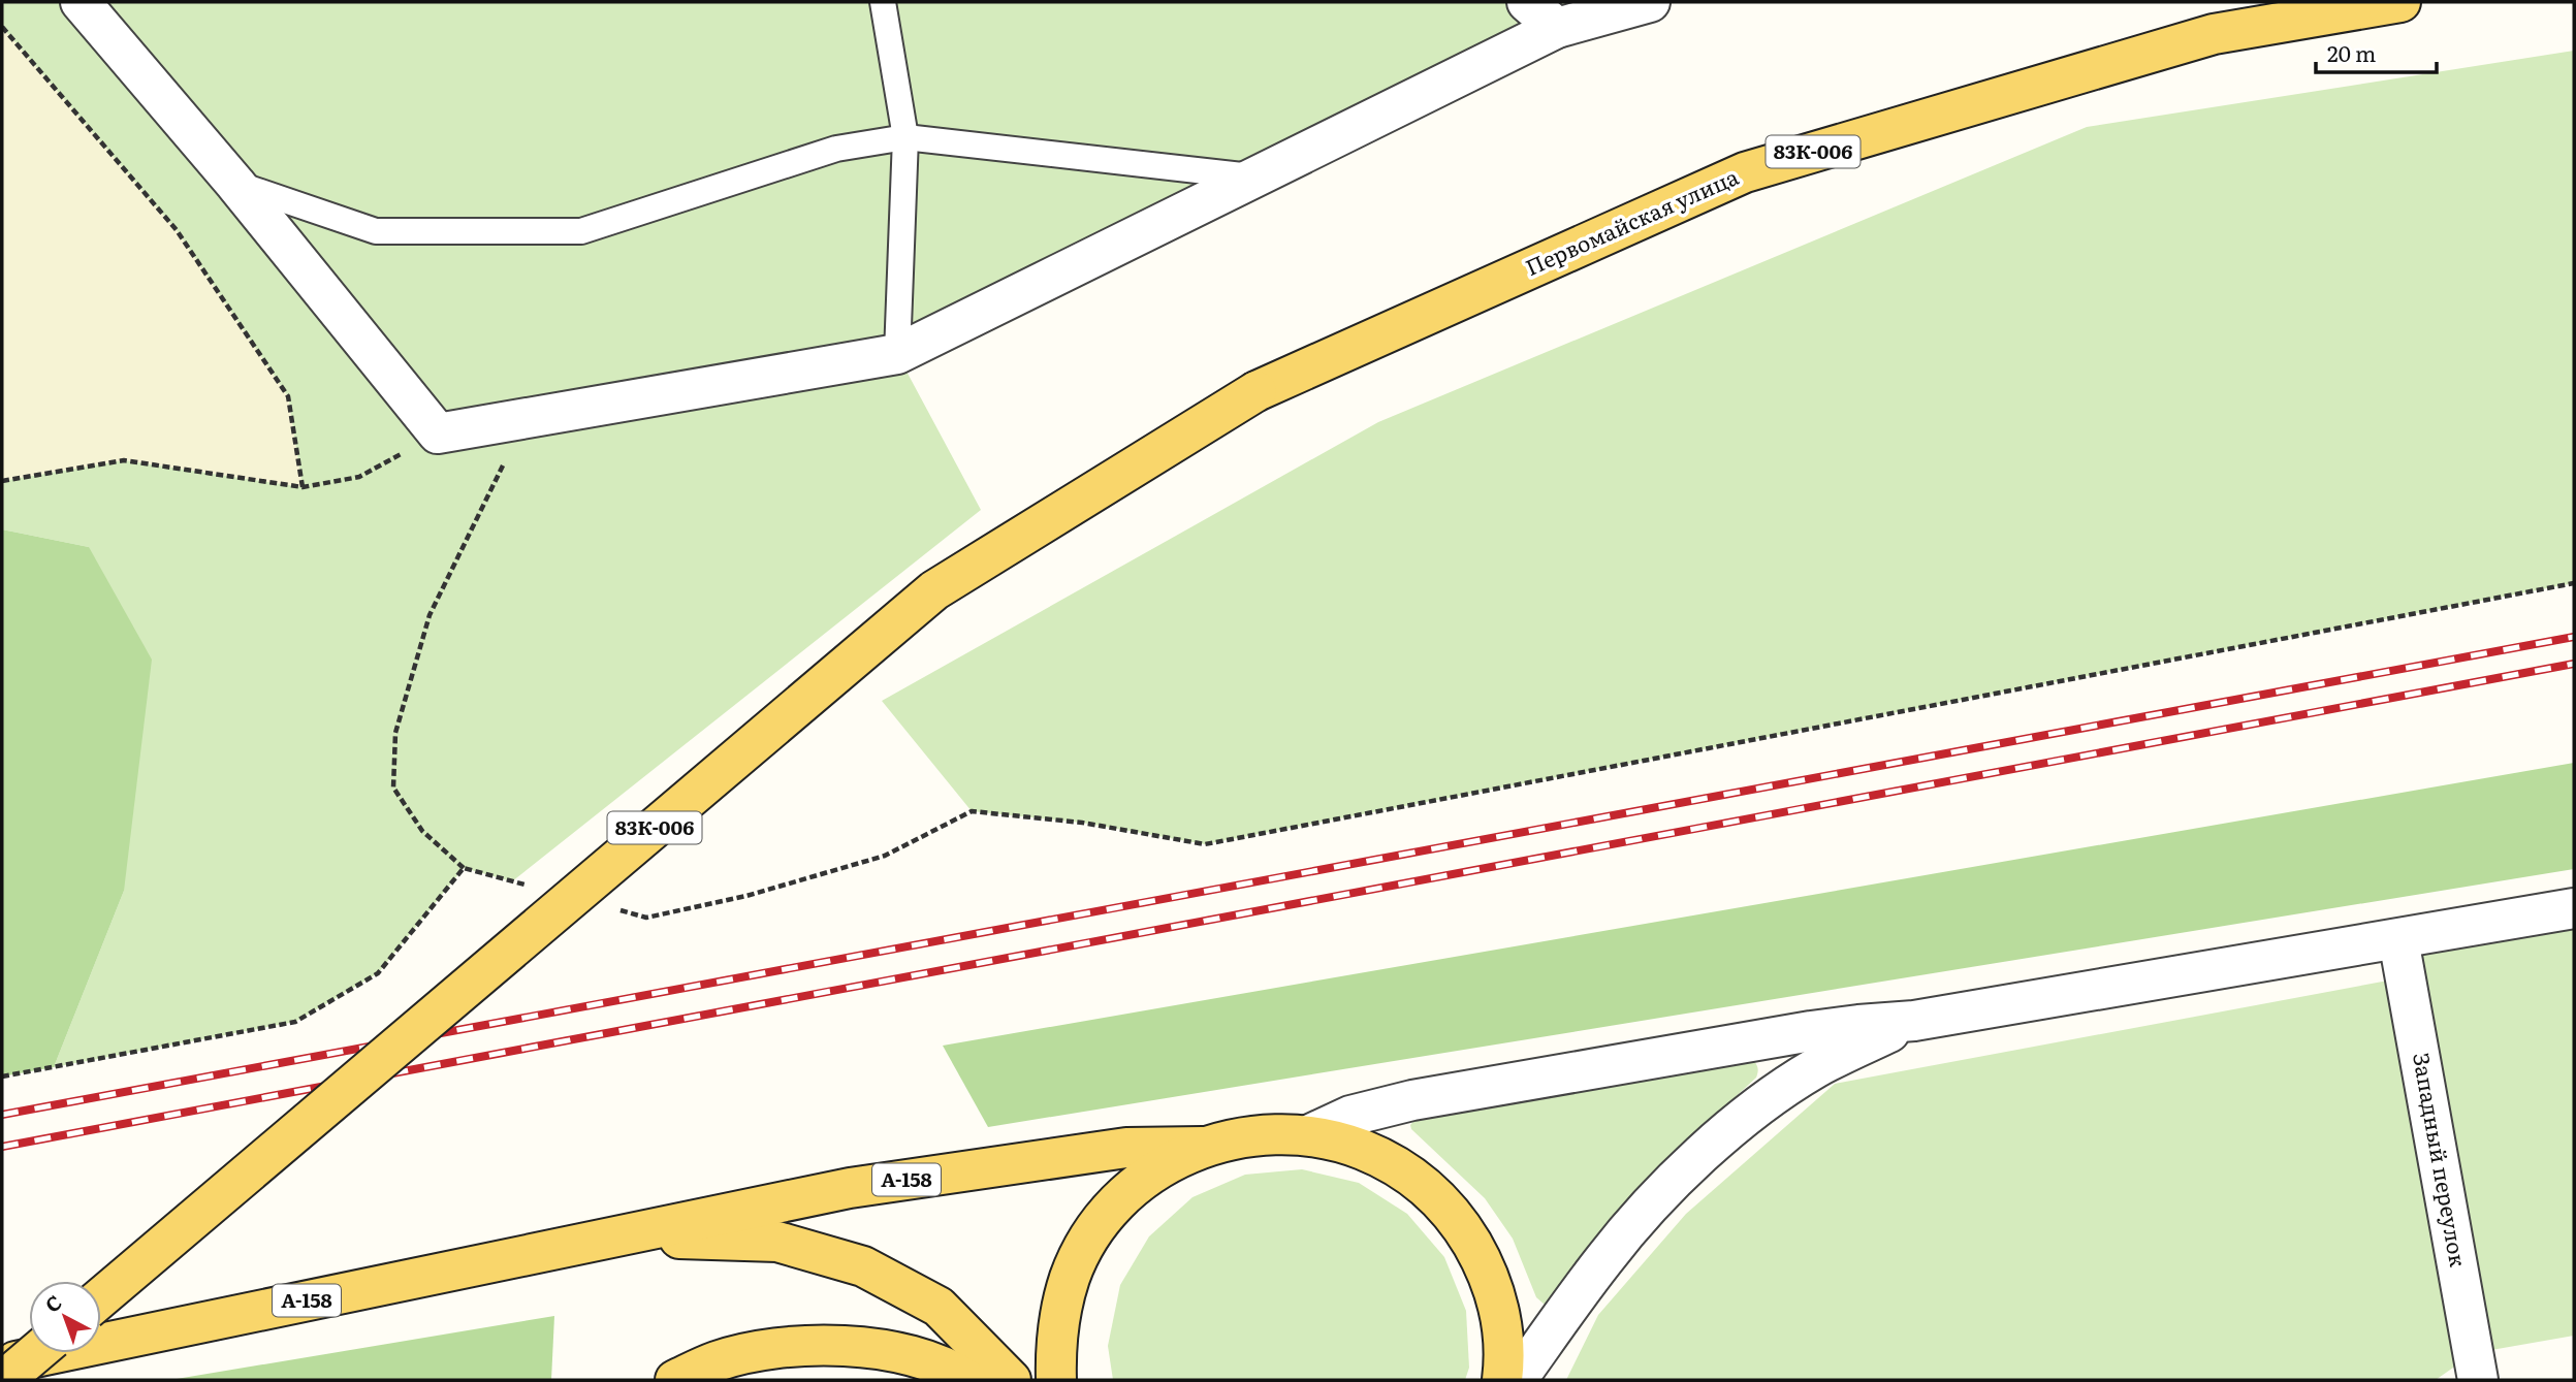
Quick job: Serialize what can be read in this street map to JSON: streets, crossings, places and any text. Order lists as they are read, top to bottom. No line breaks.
{"streets":{"main road":["83К-006","Первомайская улица","А-158"],"street":["Западный переулок"]},"scale_bar":"20 m","north":"top left"}
